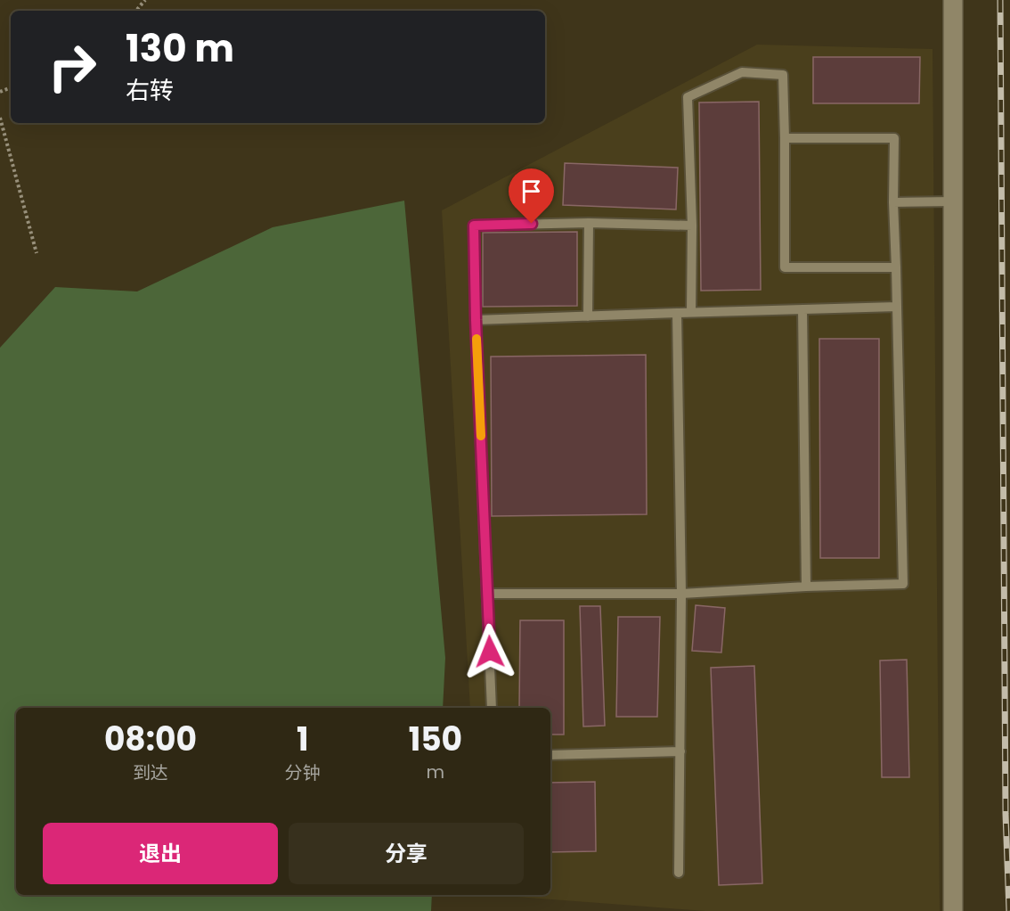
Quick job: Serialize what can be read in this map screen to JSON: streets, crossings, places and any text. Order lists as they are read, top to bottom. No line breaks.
{"page":{"turn":["130 m","右转"],"eta":["08:00","到达","1","分钟","150","m"],"buttons":["退出","分享"]}}
